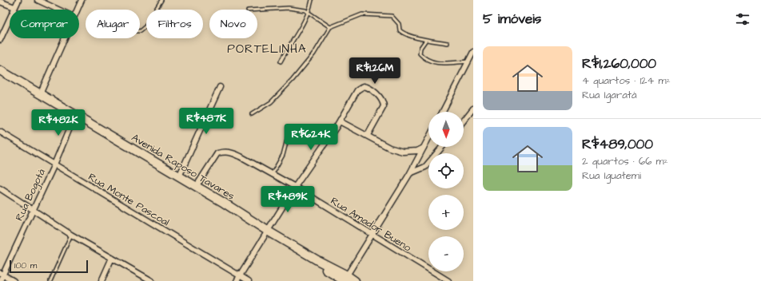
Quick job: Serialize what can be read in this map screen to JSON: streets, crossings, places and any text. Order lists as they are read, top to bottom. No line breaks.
{"streets":{"main road":["Avenida Raposo Tavares"],"street":["Rua Bogotá","Rua Monte Pascoal","Rua Amador Bueno"]},"crossings":[["Avenida Raposo Tavares","Rua Bogotá"],["Avenida Raposo Tavares","Rua Amador Bueno"],["Rua Bogotá","Rua Monte Pascoal"]],"districts":["PORTELINHA"],"scale_bar":"100 m","north":"bottom","page":{"heading":"5 imóveis","chip":["Comprar","Alugar","Filtros","Novo"],"list":[{"name":"R$1,260,000","note":"4 quartos · 124 m² · Rua Igaratá"},{"name":"R$489,000","note":"2 quartos · 66 m² · Rua Iguatemi"}],"price":["R$1.26M","R$487K","R$482K","R$624K","R$489K"],"map_buttons":["+","−"],"scale":"100 m"}}
